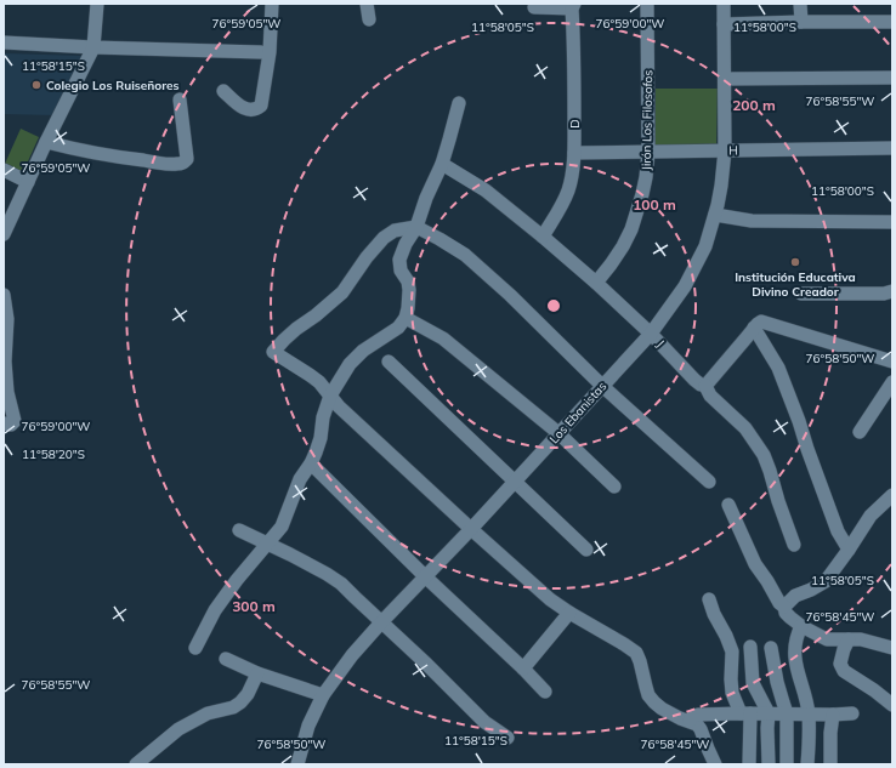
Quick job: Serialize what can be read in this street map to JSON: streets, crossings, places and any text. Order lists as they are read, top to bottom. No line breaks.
{"streets":{"street":["Jirón Los Filosofos","D","H","J","Los Ebanistas"]},"crossings":[["Jirón Los Filosofos","H"],["Jirón Los Filosofos","J"],["D","H"],["D","J"],["H","Los Ebanistas"],["J","Los Ebanistas"]],"places":["Colegio Los Ruiseñores","Institución Educativa Divino Creador"],"coordinates":["76°59'05\"W","76°59'00\"W","11°58'05\"S","11°58'00\"S","11°58'15\"S","76°58'55\"W","76°58'50\"W","11°58'20\"S","76°58'45\"W"],"rings":["200 m","100 m","300 m"]}
